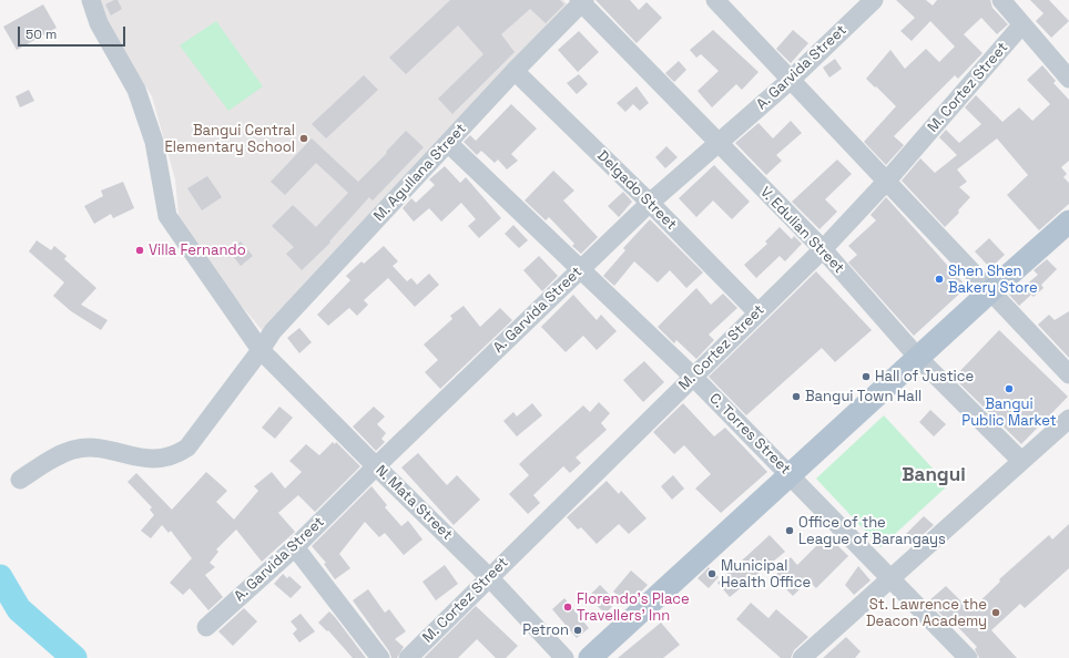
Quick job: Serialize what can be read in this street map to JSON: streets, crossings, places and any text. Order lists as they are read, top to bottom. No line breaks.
{"streets":{"street":["A. Garvida Street","M. Cortez Street","M. Agullana Street","Delgado Street","V. Edulian Street","C. Torres Street","N. Mata Street"]},"crossings":[["A. Garvida Street","Delgado Street"],["A. Garvida Street","V. Edulian Street"],["A. Garvida Street","C. Torres Street"],["A. Garvida Street","N. Mata Street"],["M. Cortez Street","Delgado Street"],["M. Cortez Street","V. Edulian Street"],["M. Cortez Street","C. Torres Street"],["M. Cortez Street","N. Mata Street"],["M. Agullana Street","Delgado Street"],["M. Agullana Street","V. Edulian Street"],["M. Agullana Street","C. Torres Street"],["M. Agullana Street","N. Mata Street"]],"districts":["Bangui"],"places":["Bangui Central Elementary School","Villa Fernando","Shen Shen Bakery Store","Hall of Justice","Bangui Public Market","Bangui Town Hall","Office of the League of Barangays","Municipal Health Office","Florendo's Place Travellers' Inn","St. Lawrence the Deacon Academy","Petron"],"scale_bar":"50 m"}
